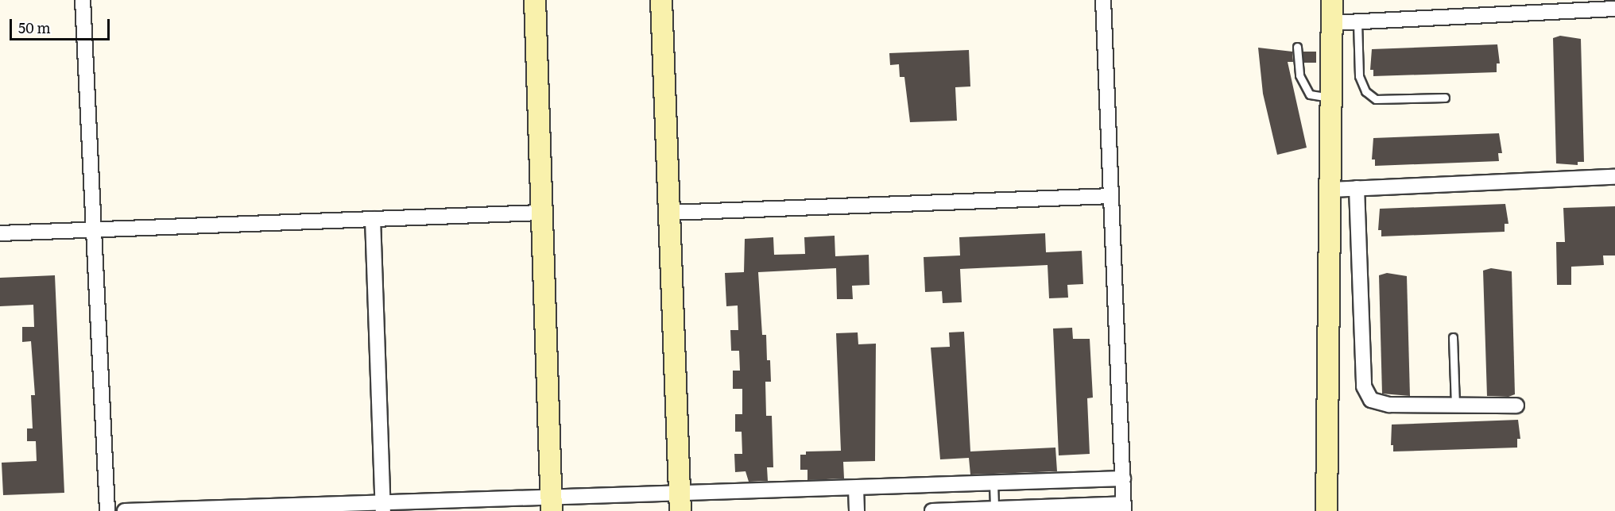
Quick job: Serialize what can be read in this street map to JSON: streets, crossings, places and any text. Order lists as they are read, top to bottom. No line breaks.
{"scale_bar":"50 m"}
